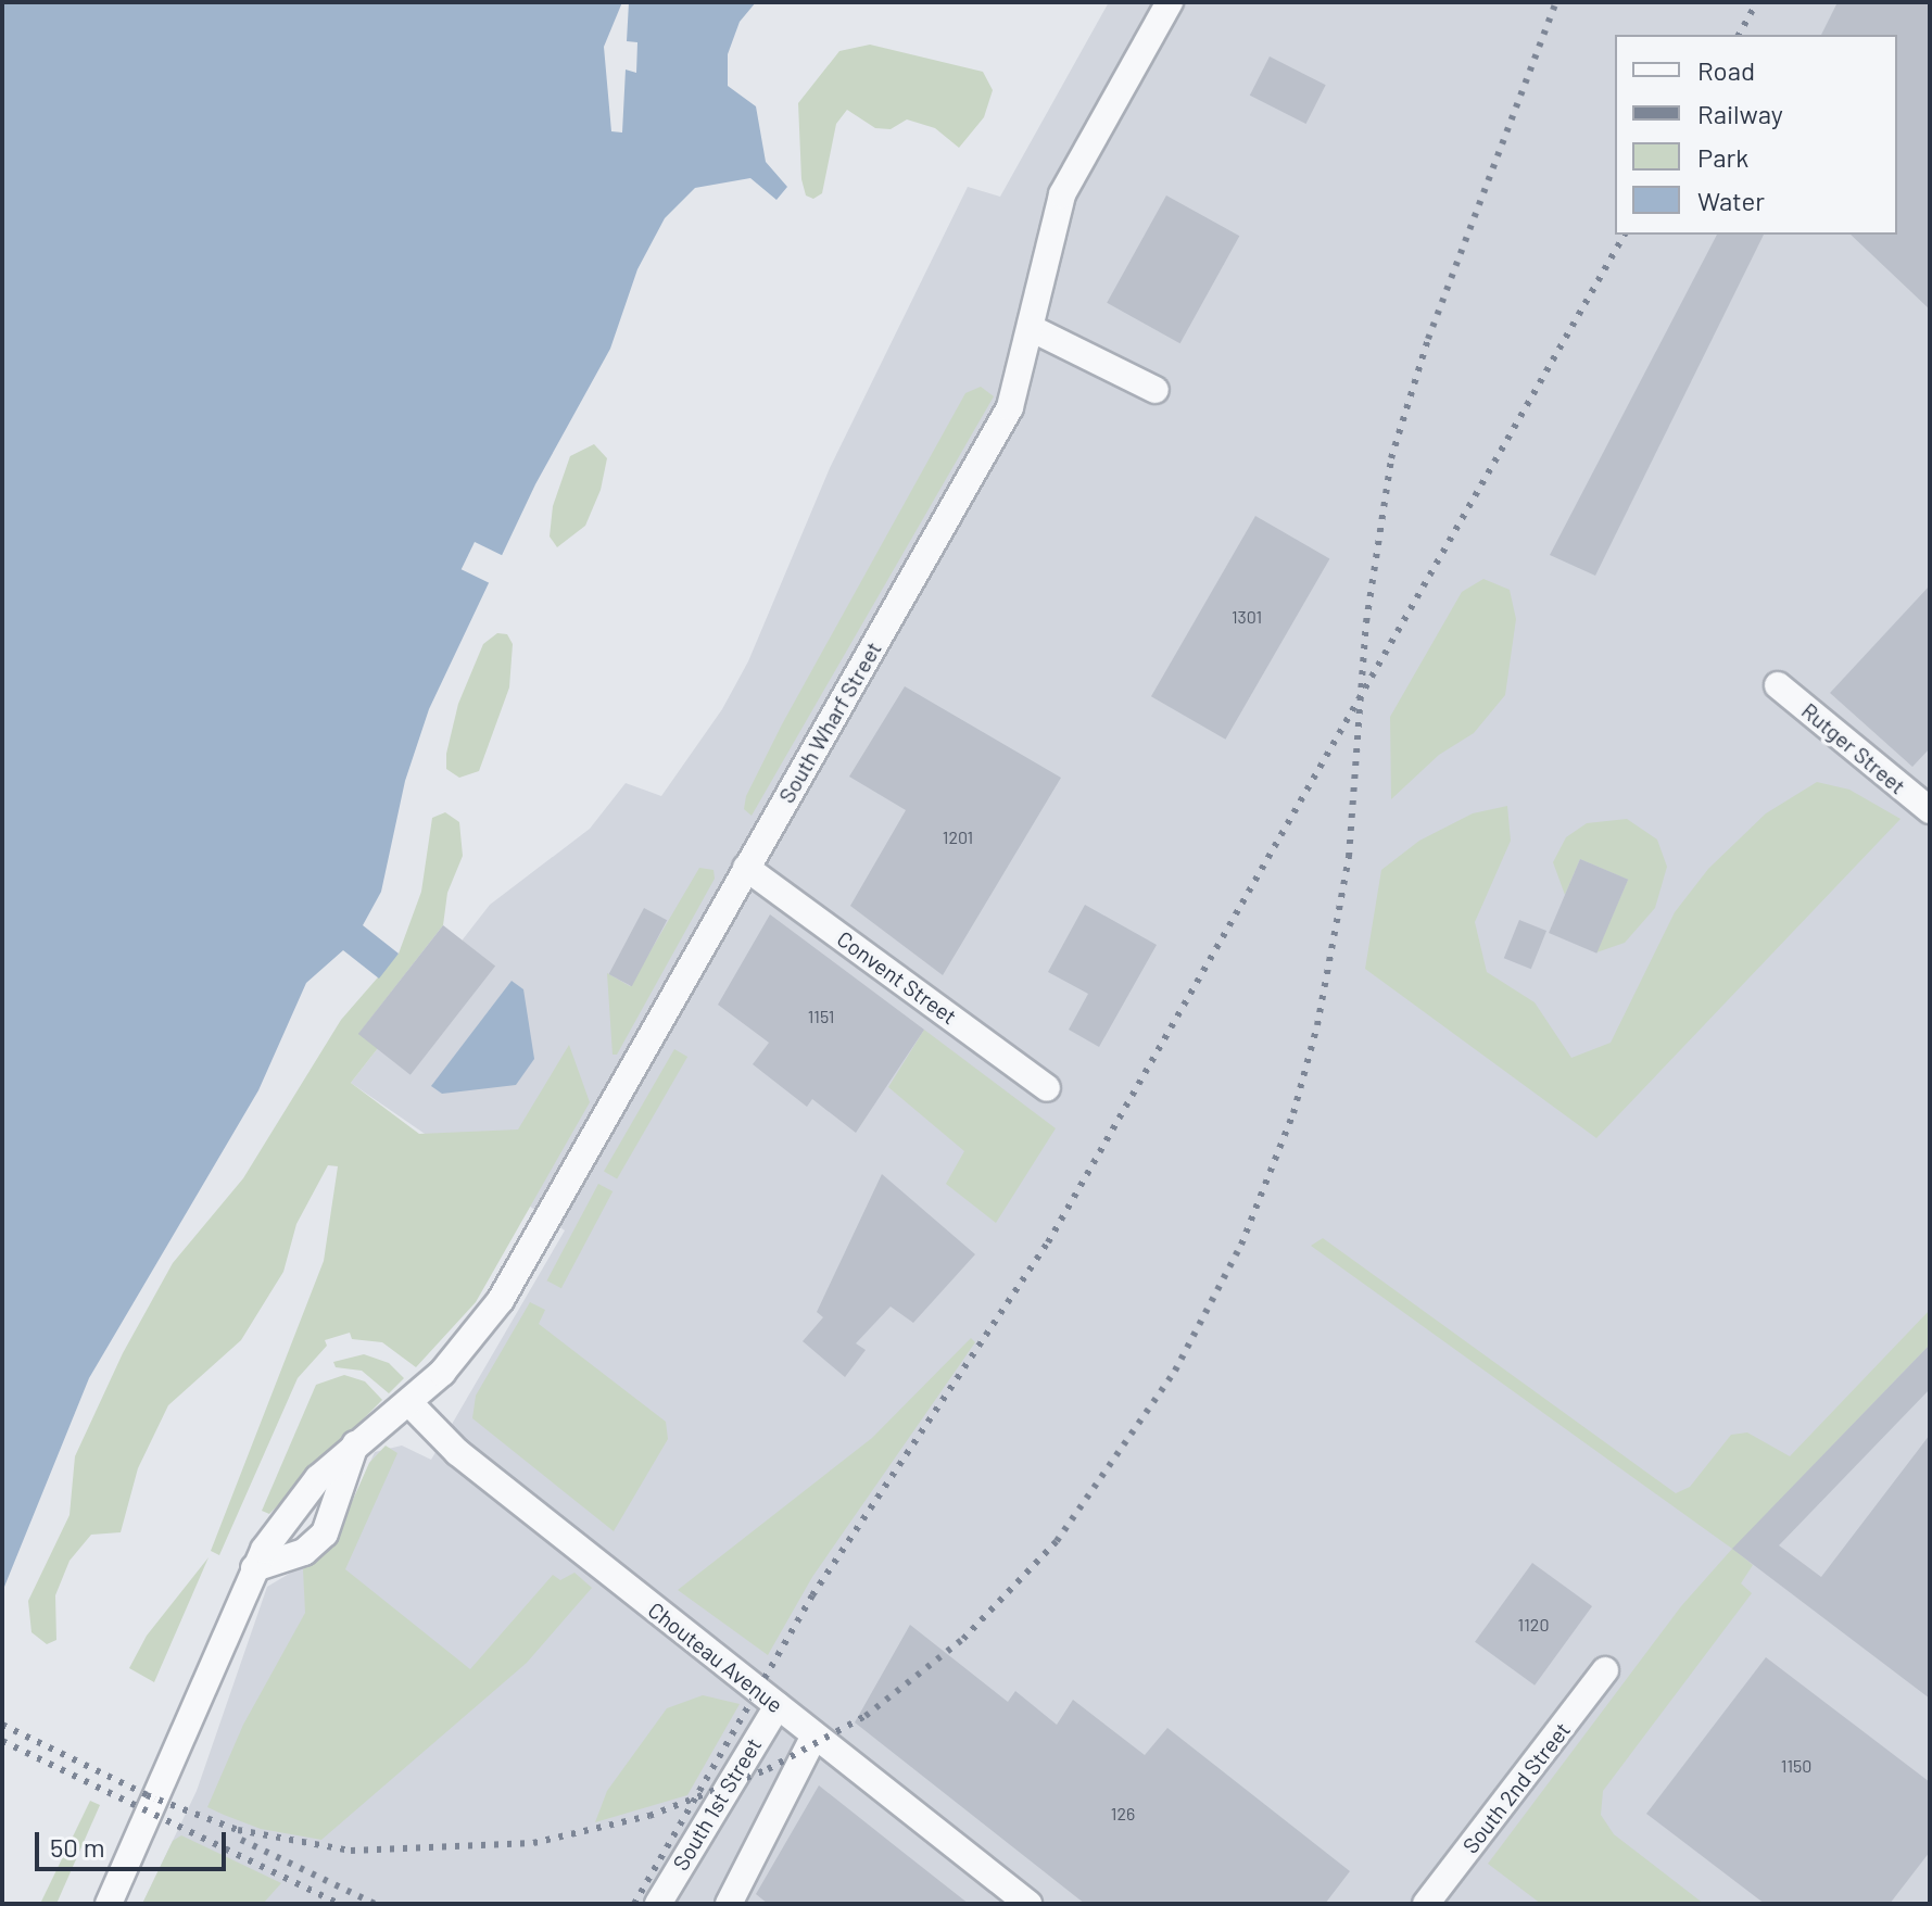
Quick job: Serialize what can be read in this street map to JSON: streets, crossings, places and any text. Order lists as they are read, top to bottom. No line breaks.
{"streets":{"street":["South Wharf Street","Rutger Street","Convent Street","Chouteau Avenue","South 2nd Street","South 1st Street"]},"crossings":[["South Wharf Street","Convent Street"],["South Wharf Street","Chouteau Avenue"],["Chouteau Avenue","South 1st Street"]],"house_numbers":["1301","1201","1151","1120","1150","126"],"legend":["Road","Railway","Park","Water"],"scale_bar":"50 m"}
